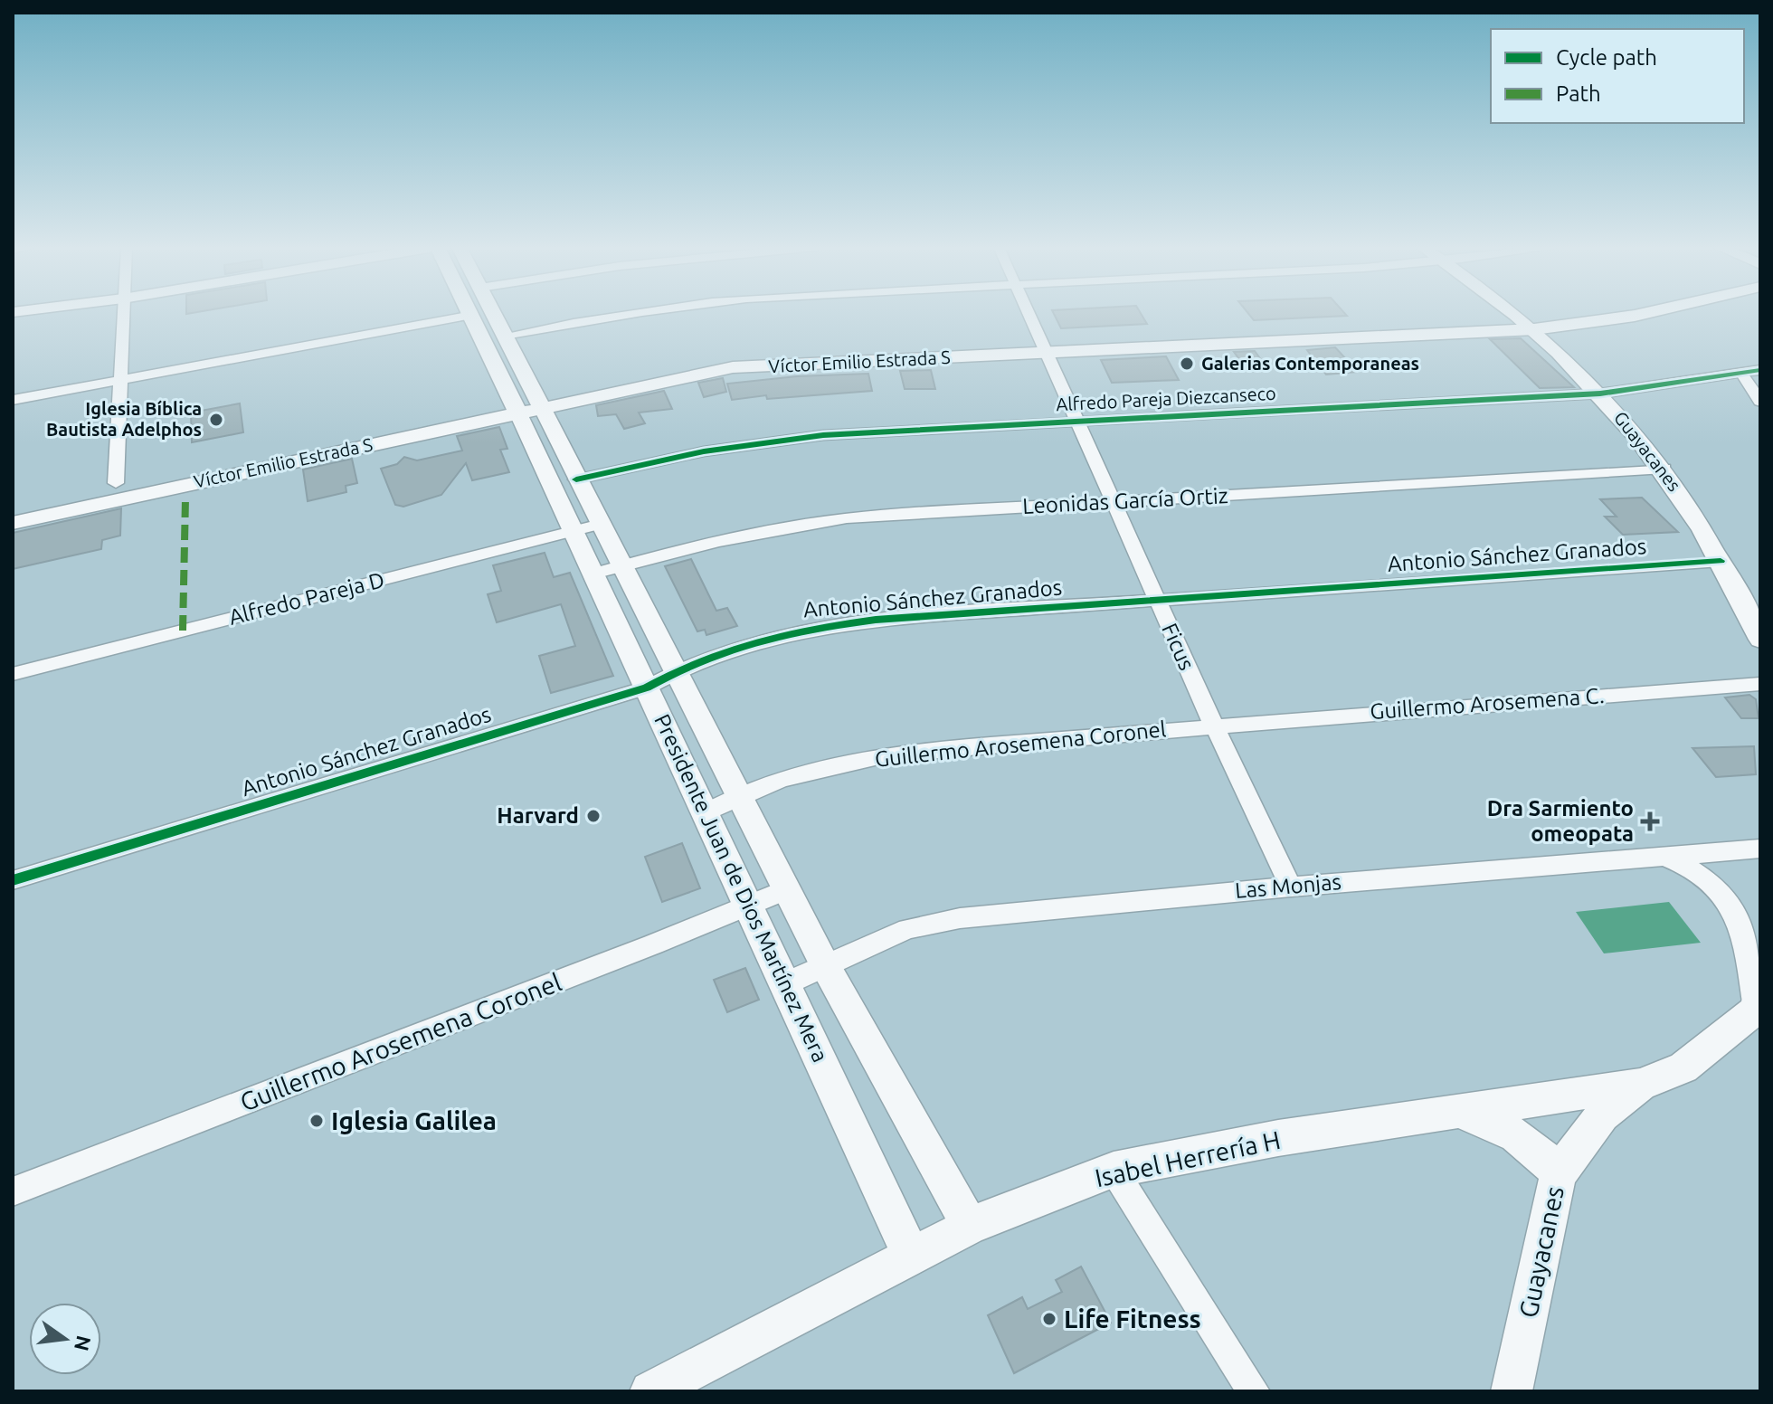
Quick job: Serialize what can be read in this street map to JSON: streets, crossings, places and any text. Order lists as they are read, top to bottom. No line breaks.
{"streets":{"main road":["Víctor Emilio Estrada S","Presidente Juan de Dios Martínez Mera"],"street":["Alfredo Pareja Diezcanseco","Guayacanes","Leonidas García Ortiz","Antonio Sánchez Granados","Alfredo Pareja D","Ficus","Guillermo Arosemena C.","Guillermo Arosemena Coronel","Las Monjas","Isabel Herrería H"]},"crossings":[["Víctor Emilio Estrada S","Guayacanes"],["Víctor Emilio Estrada S","Ficus"],["Víctor Emilio Estrada S","Presidente Juan de Dios Martínez Mera"],["Alfredo Pareja Diezcanseco","Guayacanes"],["Alfredo Pareja Diezcanseco","Ficus"],["Alfredo Pareja Diezcanseco","Presidente Juan de Dios Martínez Mera"],["Guayacanes","Leonidas García Ortiz"],["Guayacanes","Antonio Sánchez Granados"],["Guayacanes","Isabel Herrería H"],["Leonidas García Ortiz","Ficus"],["Leonidas García Ortiz","Presidente Juan de Dios Martínez Mera"],["Antonio Sánchez Granados","Ficus"],["Antonio Sánchez Granados","Presidente Juan de Dios Martínez Mera"],["Alfredo Pareja D","Presidente Juan de Dios Martínez Mera"],["Ficus","Guillermo Arosemena C."],["Ficus","Guillermo Arosemena Coronel"],["Ficus","Las Monjas"],["Guillermo Arosemena C.","Guillermo Arosemena Coronel"],["Guillermo Arosemena Coronel","Presidente Juan de Dios Martínez Mera"],["Las Monjas","Presidente Juan de Dios Martínez Mera"],["Presidente Juan de Dios Martínez Mera","Isabel Herrería H"]],"places":{"other":["Galerias Contemporaneas","Iglesia Bíblica Bautista Adelphos","Harvard","Iglesia Galilea","Life Fitness"],"health":["Dra Sarmiento omeopata"]},"legend":["Cycle path","Path"],"north":"right"}
